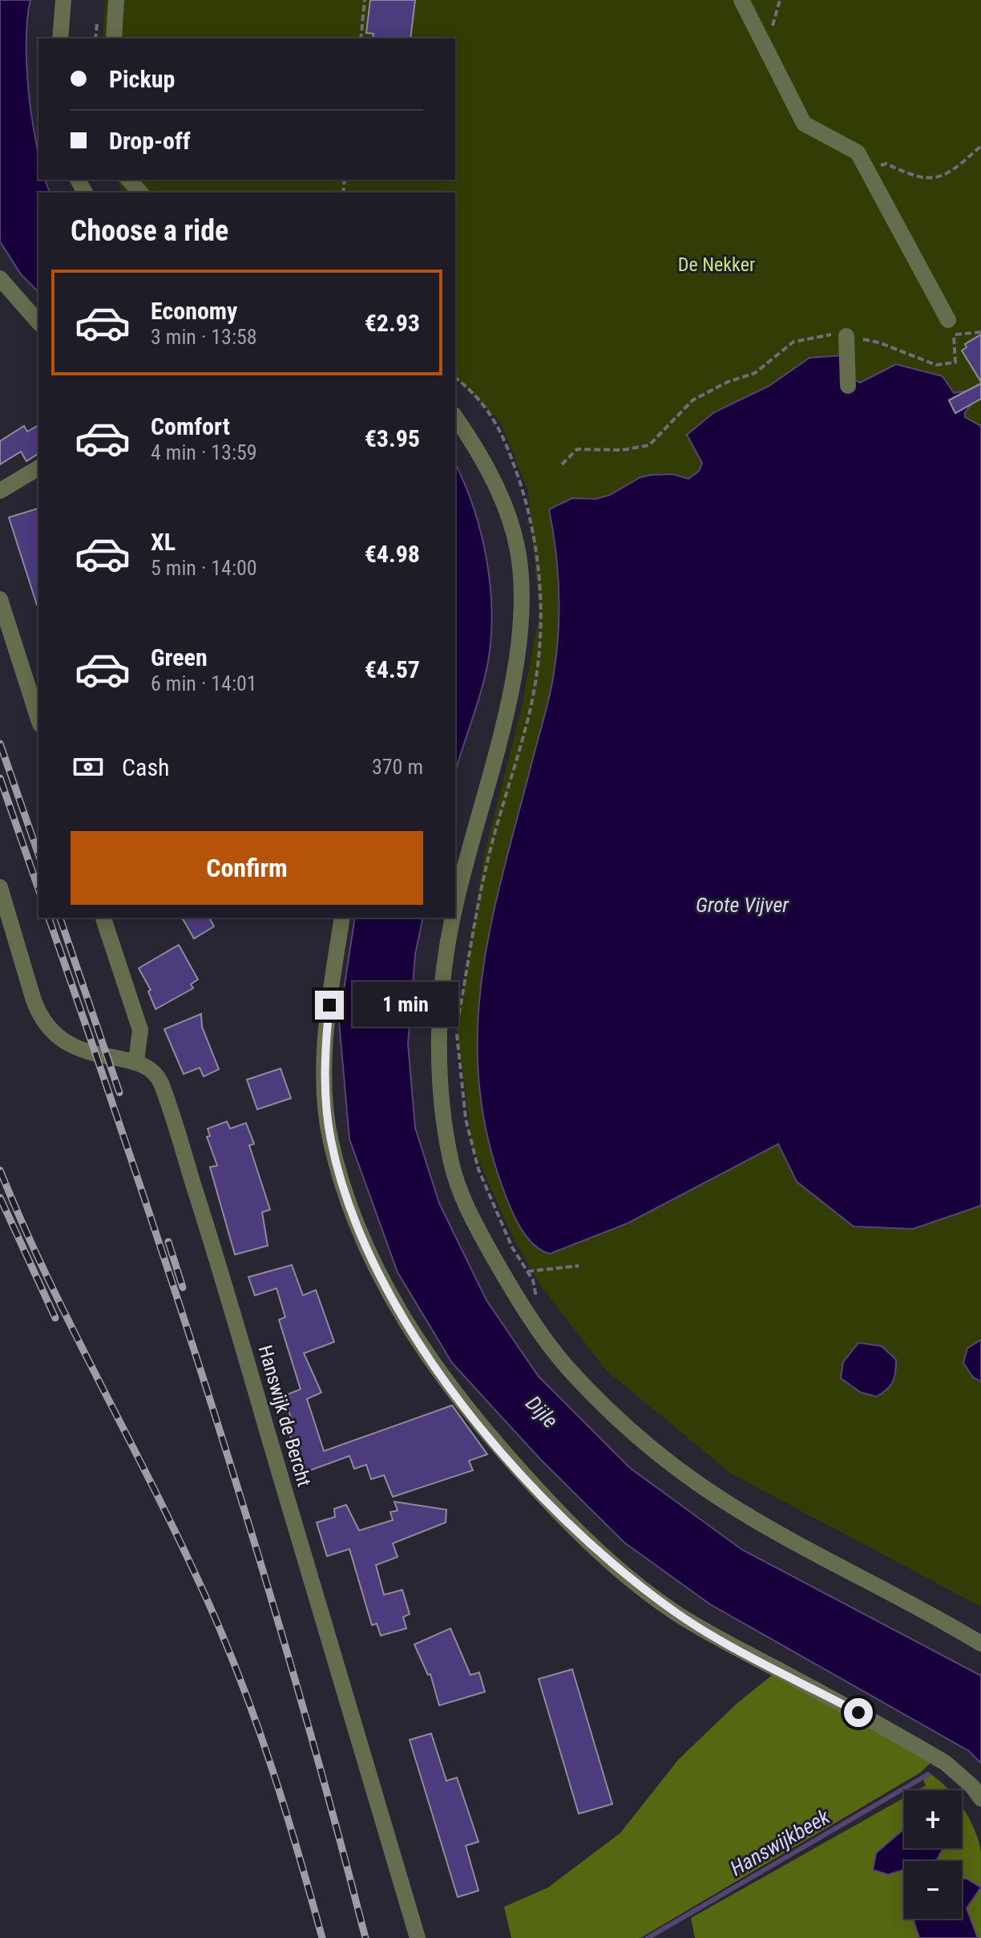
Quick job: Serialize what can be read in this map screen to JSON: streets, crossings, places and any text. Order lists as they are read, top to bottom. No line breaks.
{"streets":{"street":["Hanswijk de Bercht"]},"water":["Grote Vijver","Dijle","Hanswijkbeek"],"parks":["De Nekker"],"page":{"banner":["Pickup","Drop-off"],"heading":"Choose a ride","list":[{"name":"Economy","note":"3 min · 13:58","value":"€2.93"},{"name":"Comfort","note":"4 min · 13:59","value":"€3.95"},{"name":"XL","note":"5 min · 14:00","value":"€4.98"},{"name":"Green","note":"6 min · 14:01","value":"€4.57"}],"pay":["Cash","370 m"],"buttons":"Confirm","bubble":"1 min","map_buttons":["+","−"]}}
